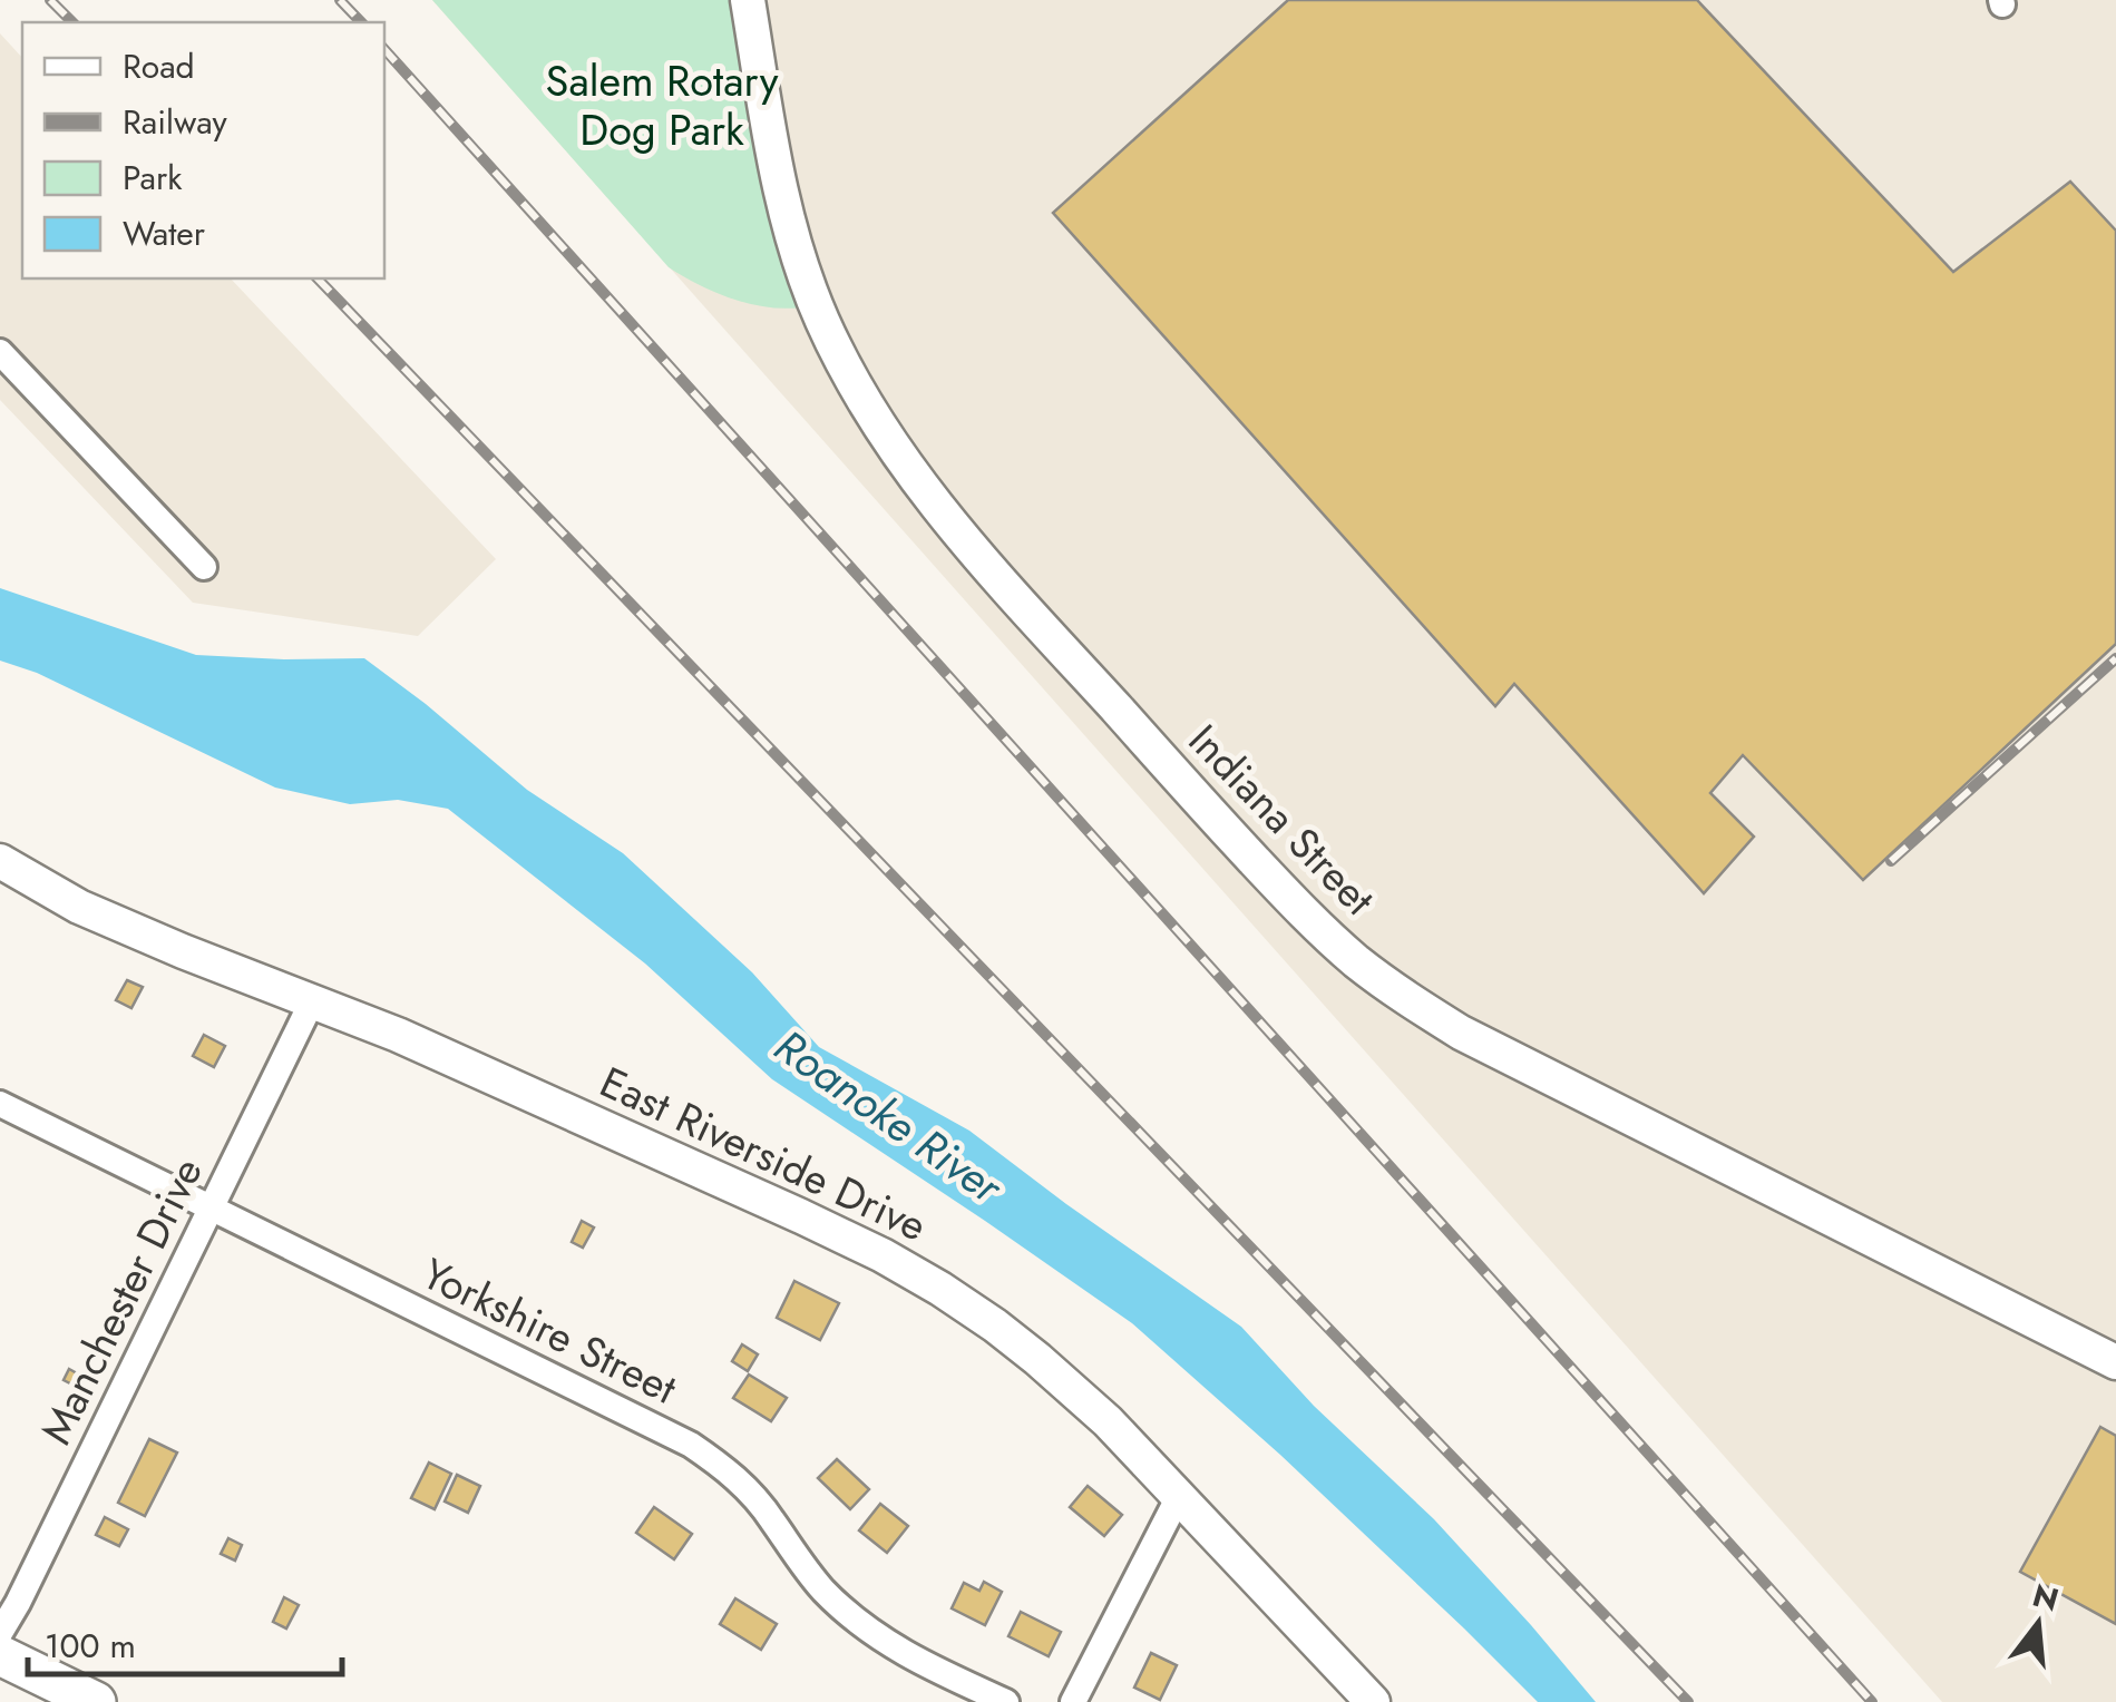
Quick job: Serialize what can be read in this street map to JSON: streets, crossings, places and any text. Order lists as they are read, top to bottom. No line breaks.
{"streets":{"street":["Indiana Street","East Riverside Drive","Manchester Drive","Yorkshire Street"]},"crossings":[["East Riverside Drive","Manchester Drive"],["Manchester Drive","Yorkshire Street"]],"water":["Roanoke River"],"parks":["Salem Rotary Dog Park"],"legend":["Road","Railway","Park","Water"],"scale_bar":"100 m","north":"top"}
